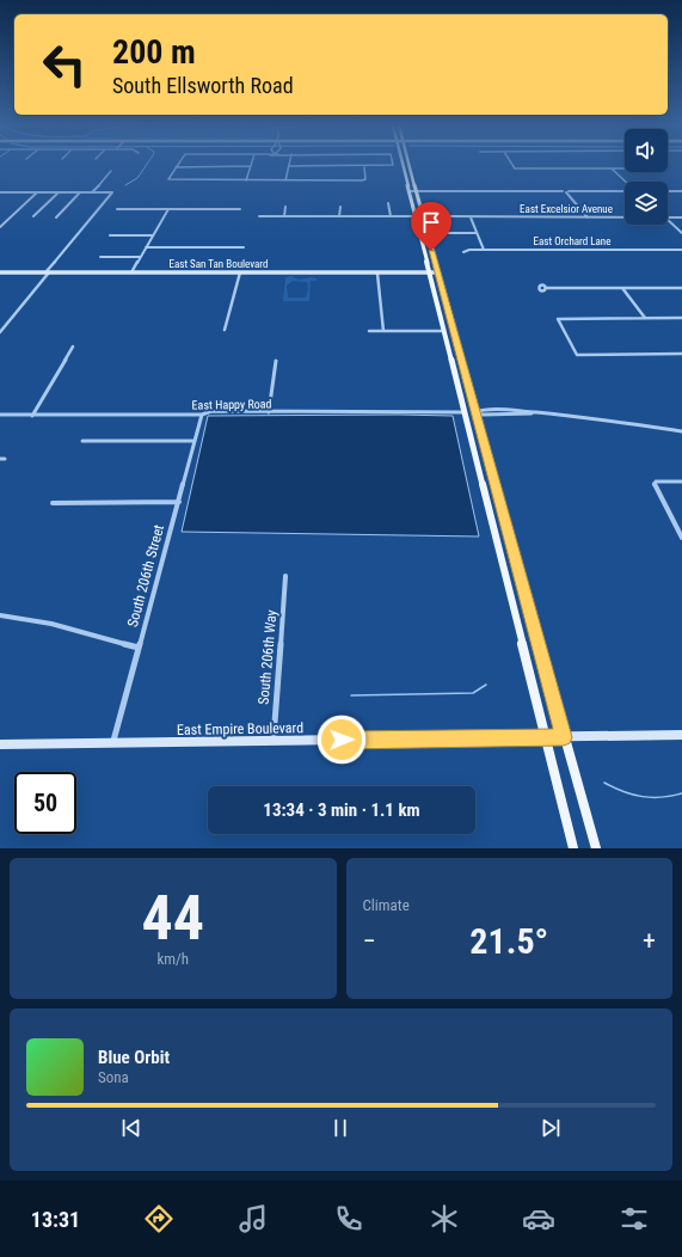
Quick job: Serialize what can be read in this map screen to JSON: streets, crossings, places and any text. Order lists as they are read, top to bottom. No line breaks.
{"streets":{"street":["East Excelsior Avenue","East Orchard Lane","East San Tan Boulevard","East Happy Road","South 206th Street","South 206th Way","East Empire Boulevard"]},"crossings":[["East Happy Road","South 206th Street"],["South 206th Street","East Empire Boulevard"],["South 206th Way","East Empire Boulevard"]],"page":{"turn":["200 m","South Ellsworth Road"],"limit":"50","trip":"13:34 · 3 min · 1.1 km","tile":[["44","km/h"],"Climate"],"heat":["−","21.5°","+"],"song":["Blue Orbit","Sona"],"tabs":"13:31"}}
